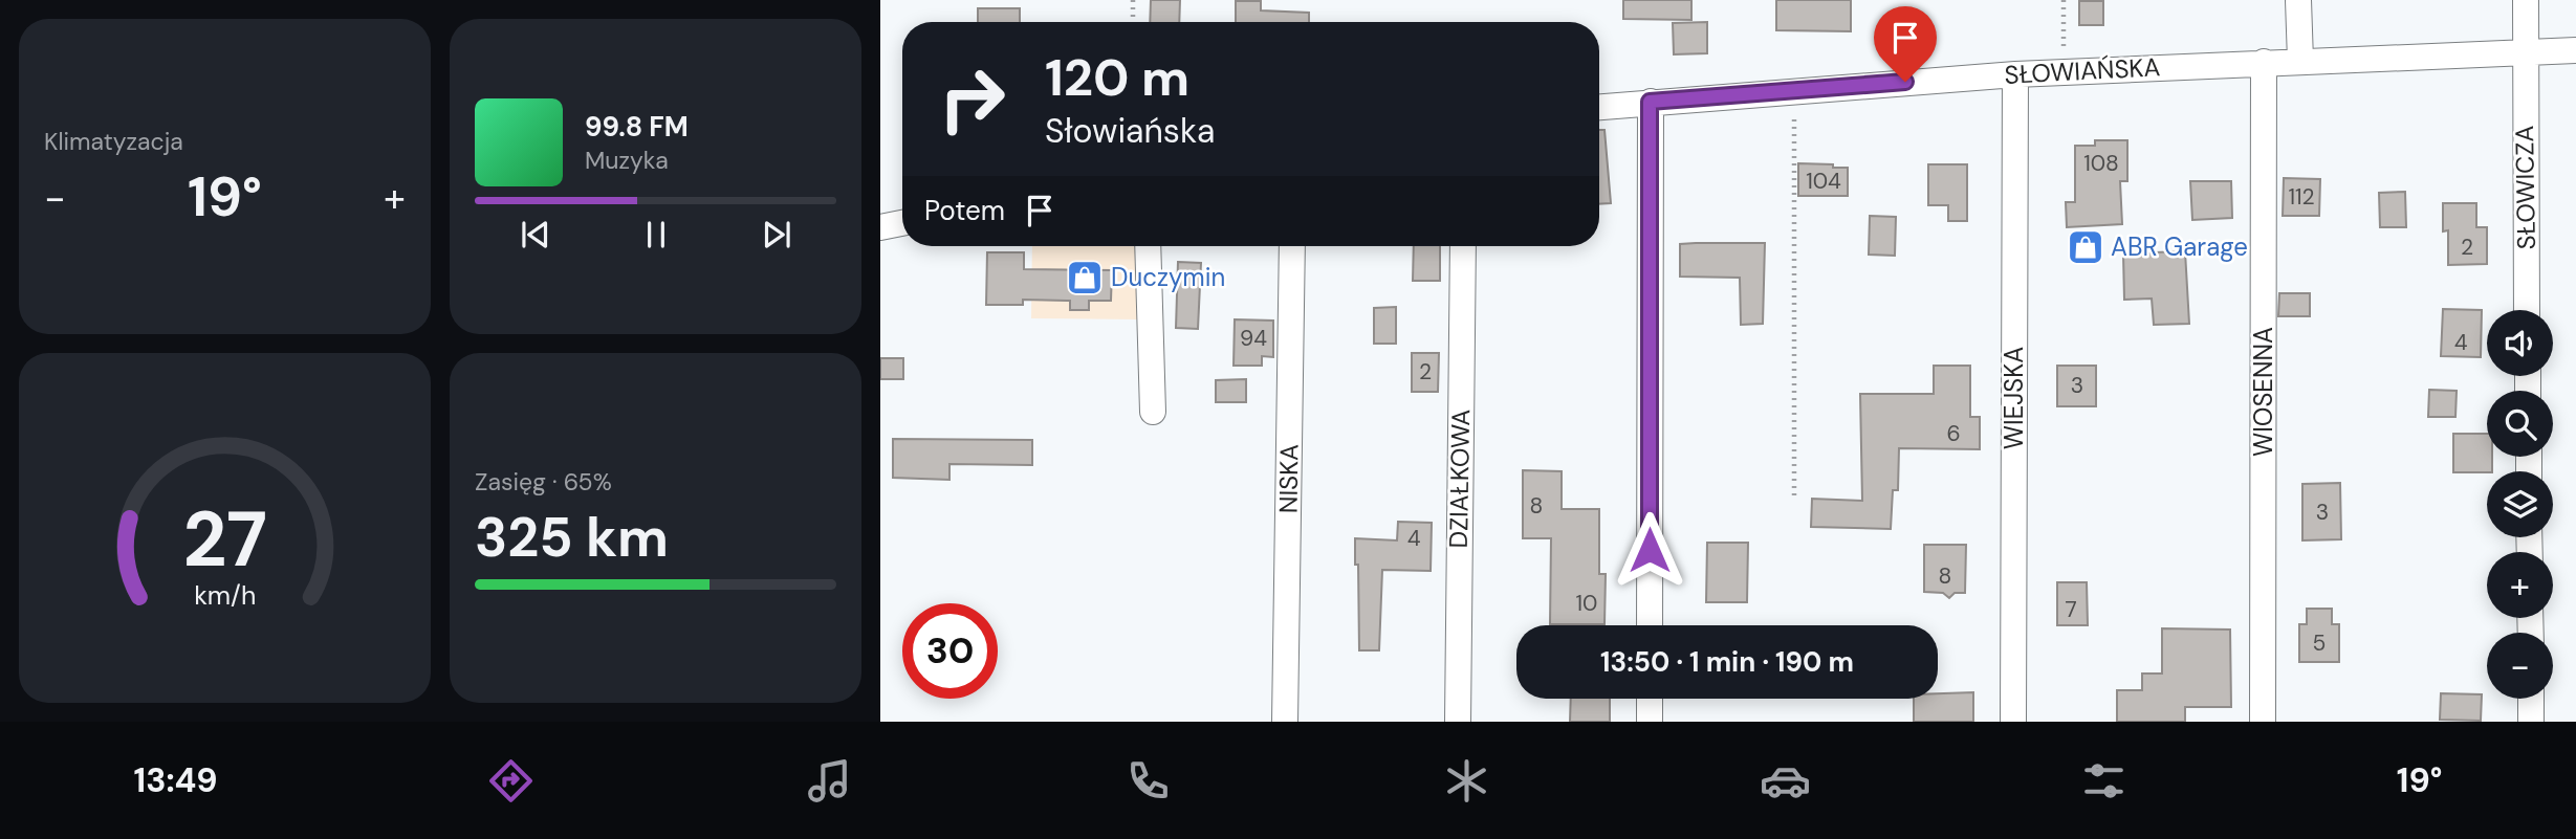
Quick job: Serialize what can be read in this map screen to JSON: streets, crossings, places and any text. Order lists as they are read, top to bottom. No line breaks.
{"streets":{"street":["SŁOWIAŃSKA","SŁOWICZA","WIOSENNA","WIEJSKA","NISKA","DZIAŁKOWA"]},"crossings":[["SŁOWIAŃSKA","SŁOWICZA"],["SŁOWIAŃSKA","WIOSENNA"],["SŁOWIAŃSKA","WIEJSKA"]],"places":{"shop":["ABR Garage","Duczymin"]},"house_numbers":["108","104","112","2","94","4","2","3","6","8","3","4","8","10","7","5"],"page":{"tile":["Klimatyzacja",["Zasięg · 65%","325 km"]],"turn":["120 m","Słowiańska"],"song":["99.8 FM","Muzyka"],"heat":["−","19°","+"],"then":"Potem","map_buttons":["+","−"],"limit":"30","trip":"13:50 · 1 min · 190 m","tabs":["13:49","19°"],"gauge":["27","km/h"]}}
